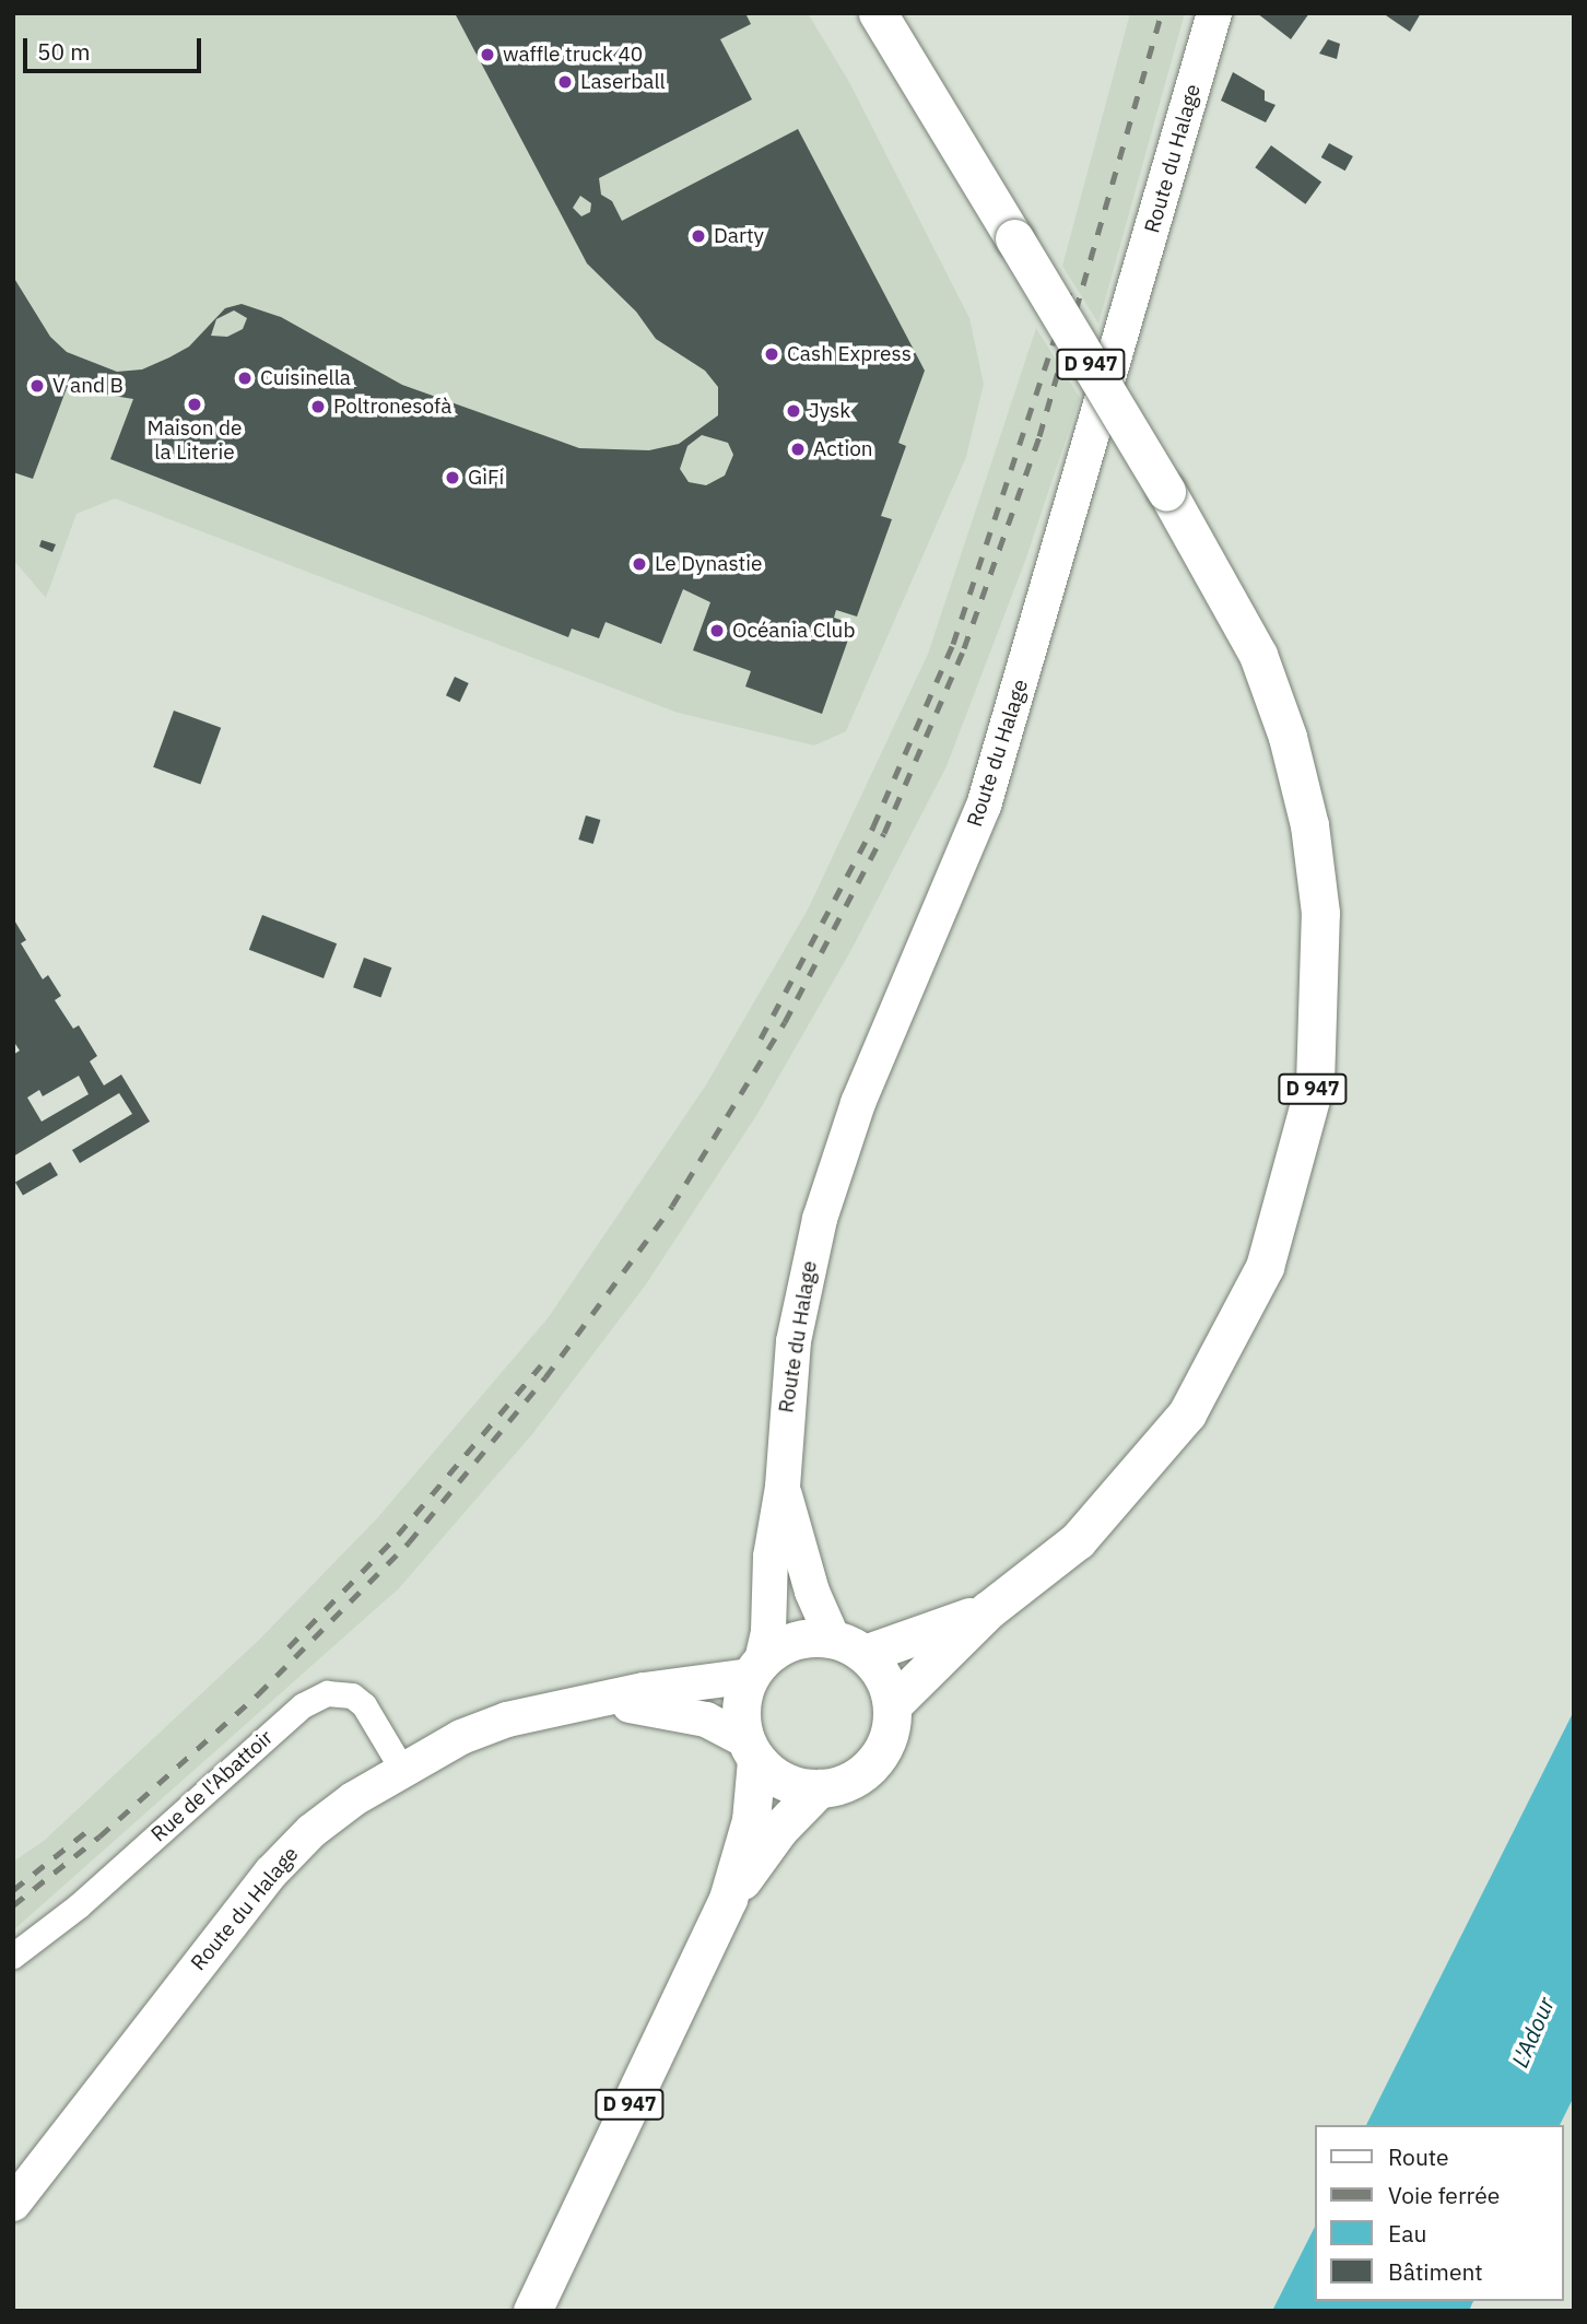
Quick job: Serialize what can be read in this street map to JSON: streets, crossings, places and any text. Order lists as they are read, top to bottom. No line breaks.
{"streets":{"main road":["Route du Halage","D 947"],"street":["Rue de l'Abattoir"]},"crossings":[["Route du Halage","D 947"],["Route du Halage","Rue de l'Abattoir"]],"water":["L'Adour"],"places":["waffle truck 40","Laserball","Darty","Cash Express","Cuisinella","V and B","Maison de la Literie","Poltronesofà","Jysk","Action","GiFi","Le Dynastie","Océania Club"],"legend":["Route","Voie ferrée","Eau","Bâtiment"],"scale_bar":"50 m"}
